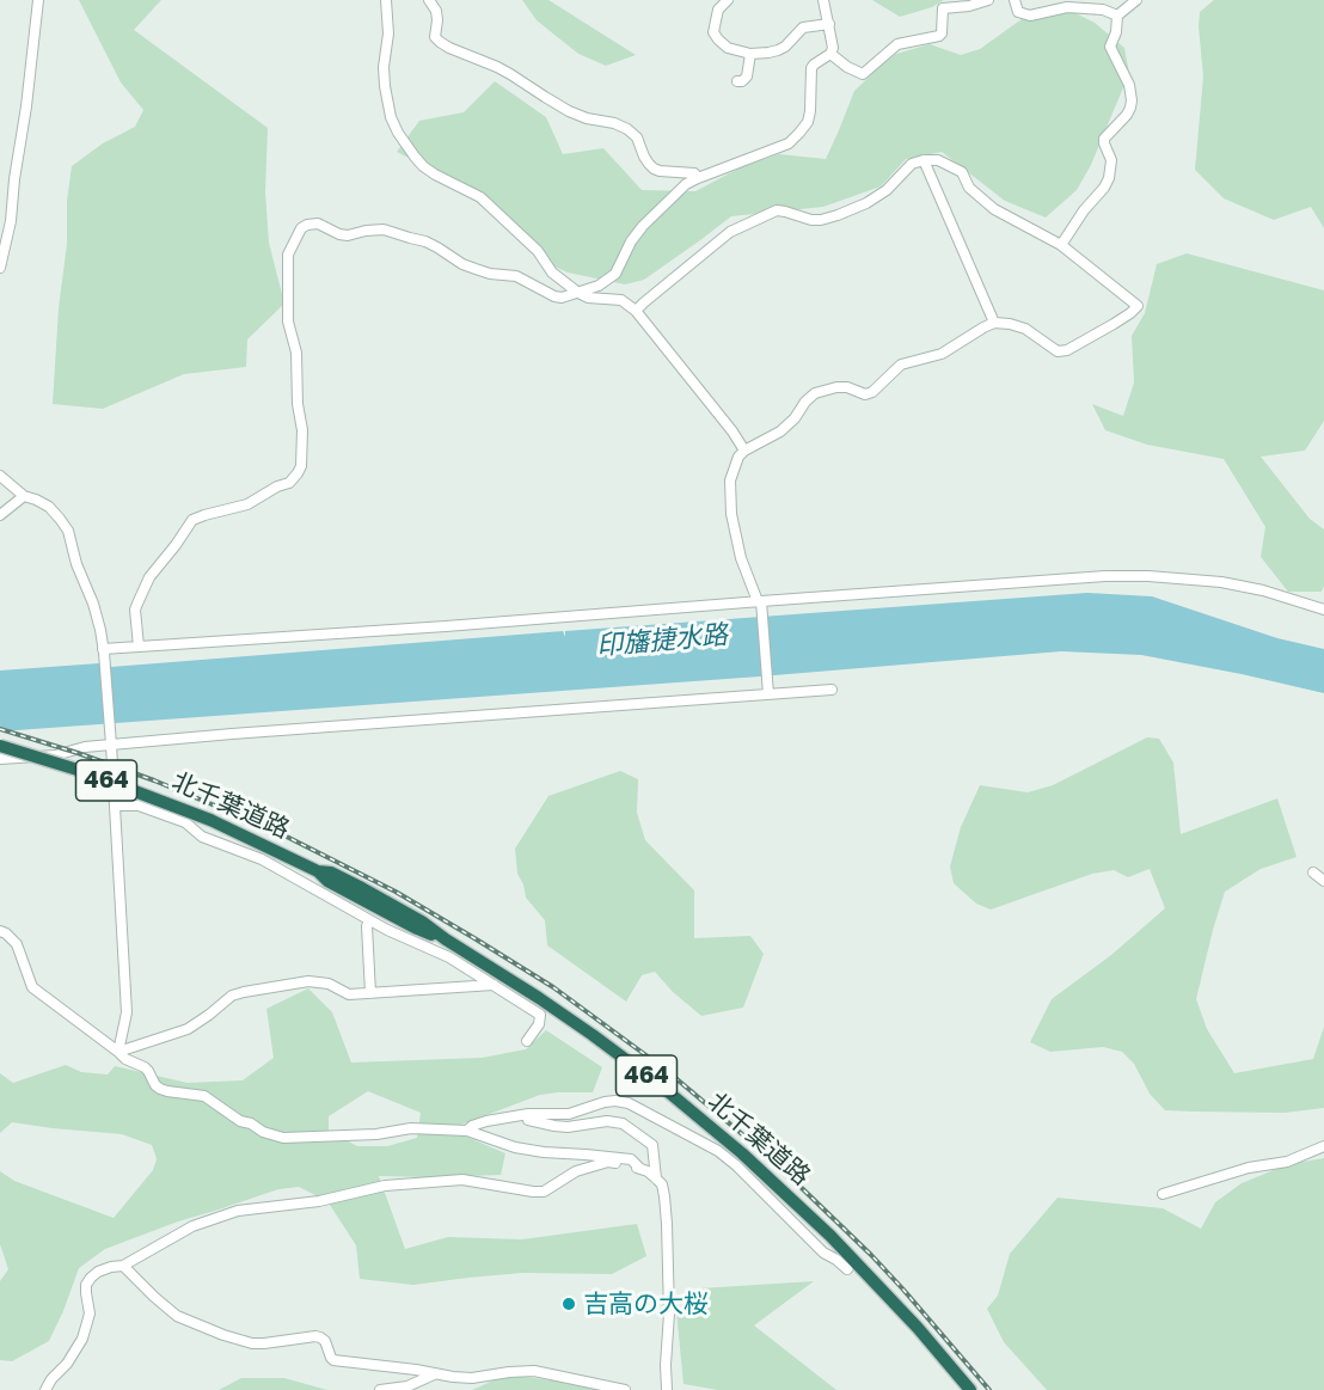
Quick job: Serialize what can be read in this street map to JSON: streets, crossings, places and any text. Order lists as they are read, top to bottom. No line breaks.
{"streets":{"highway":["464","北千葉道路"]},"water":["印旛捷水路"],"places":["吉高の大桜"]}
